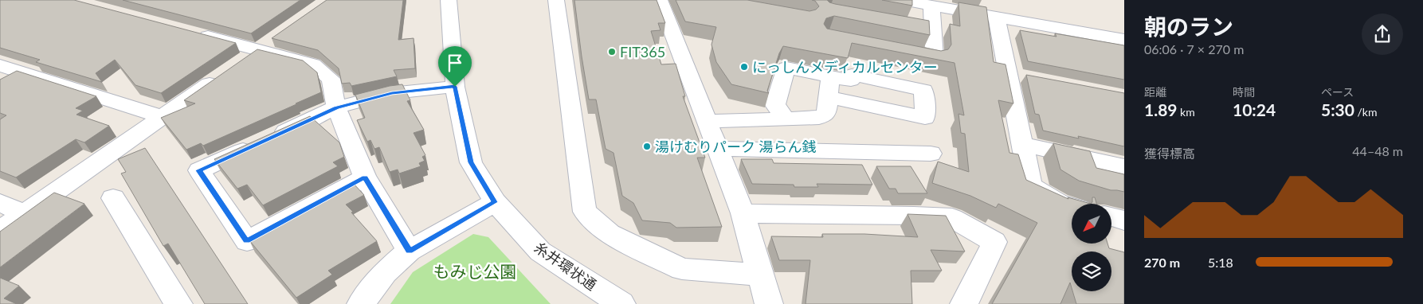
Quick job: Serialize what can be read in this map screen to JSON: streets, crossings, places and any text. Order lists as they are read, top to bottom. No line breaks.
{"streets":{"street":["糸井環状通"]},"parks":["もみじ公園"],"places":["FIT365","にっしんメディカルセンター","湯けむりパーク 湯らん銭"],"north":"bottom left","page":{"heading":["朝のラン","06:06 · 7 × 270 m"],"stats":[["距離","1.89 km"],["時間","10:24"],["ペース","5:30 /km"]],"chart":["獲得標高","44–48 m"],"list":[{"name":"270 m","note":"5:18"}]}}
